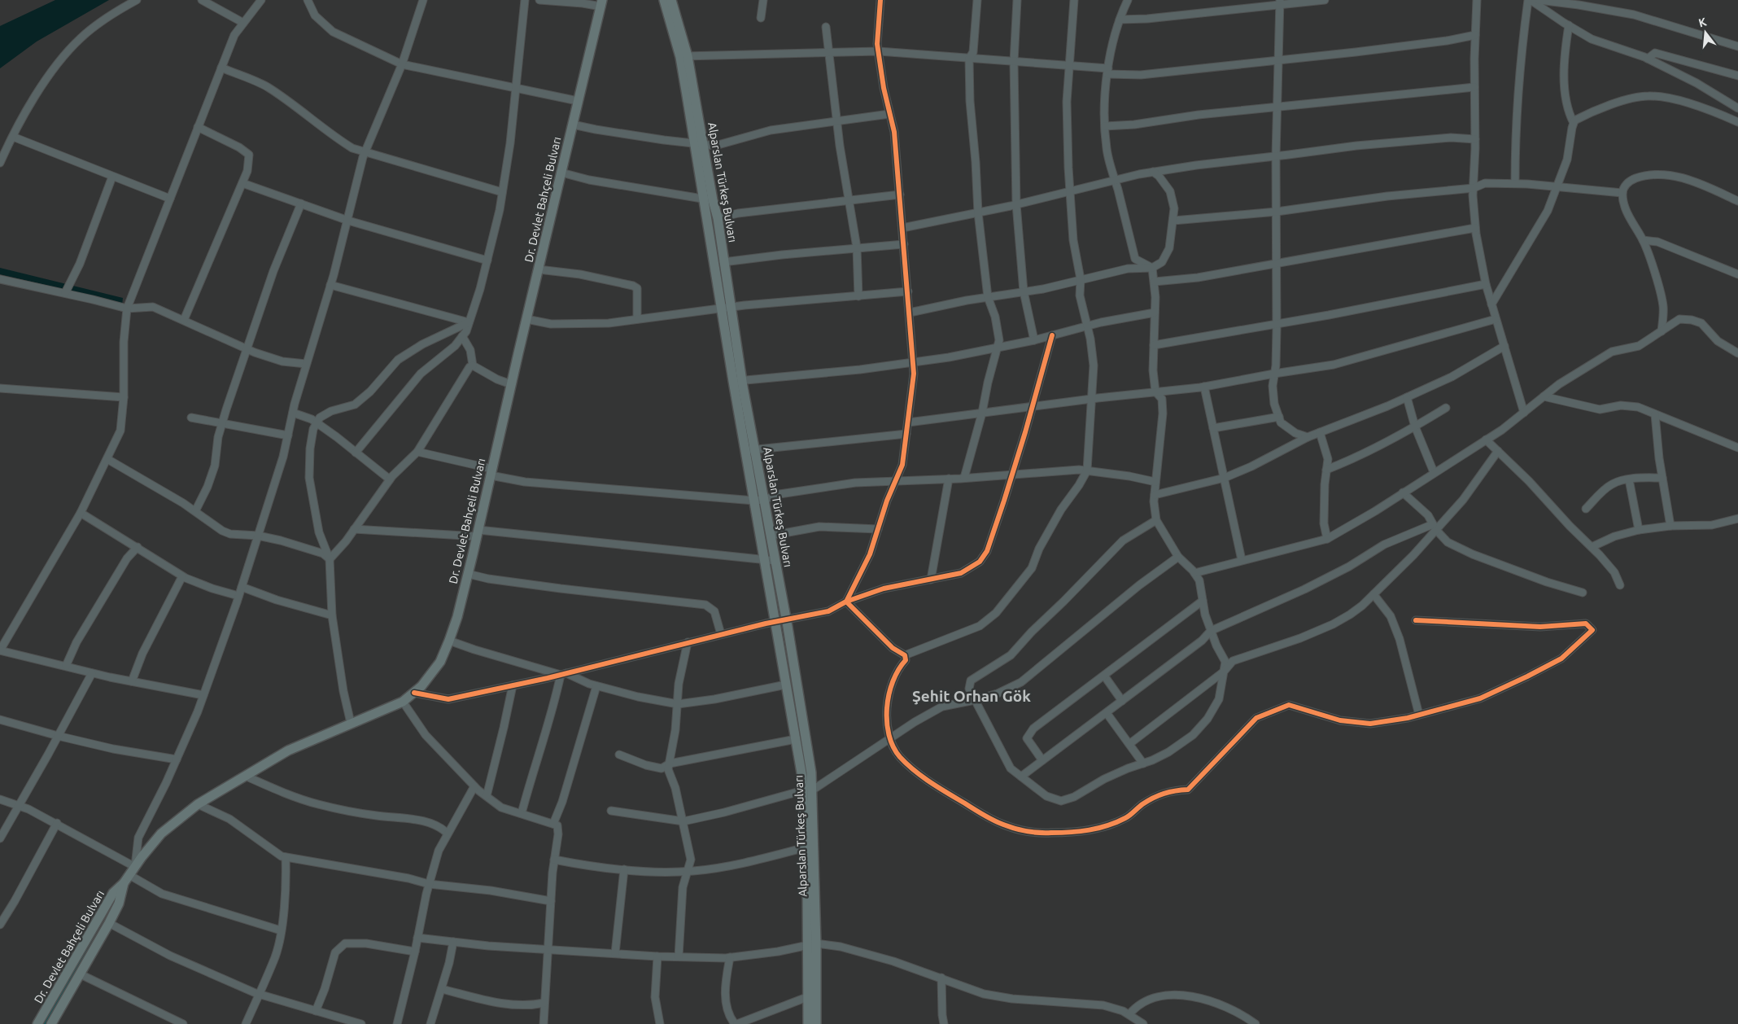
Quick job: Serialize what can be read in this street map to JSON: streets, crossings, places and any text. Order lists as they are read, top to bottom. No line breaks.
{"streets":{"main road":["Alparslan Türkeş Bulvarı","Dr. Devlet Bahçeli Bulvarı"]},"districts":["Şehit Orhan Gök"],"north":"top"}
